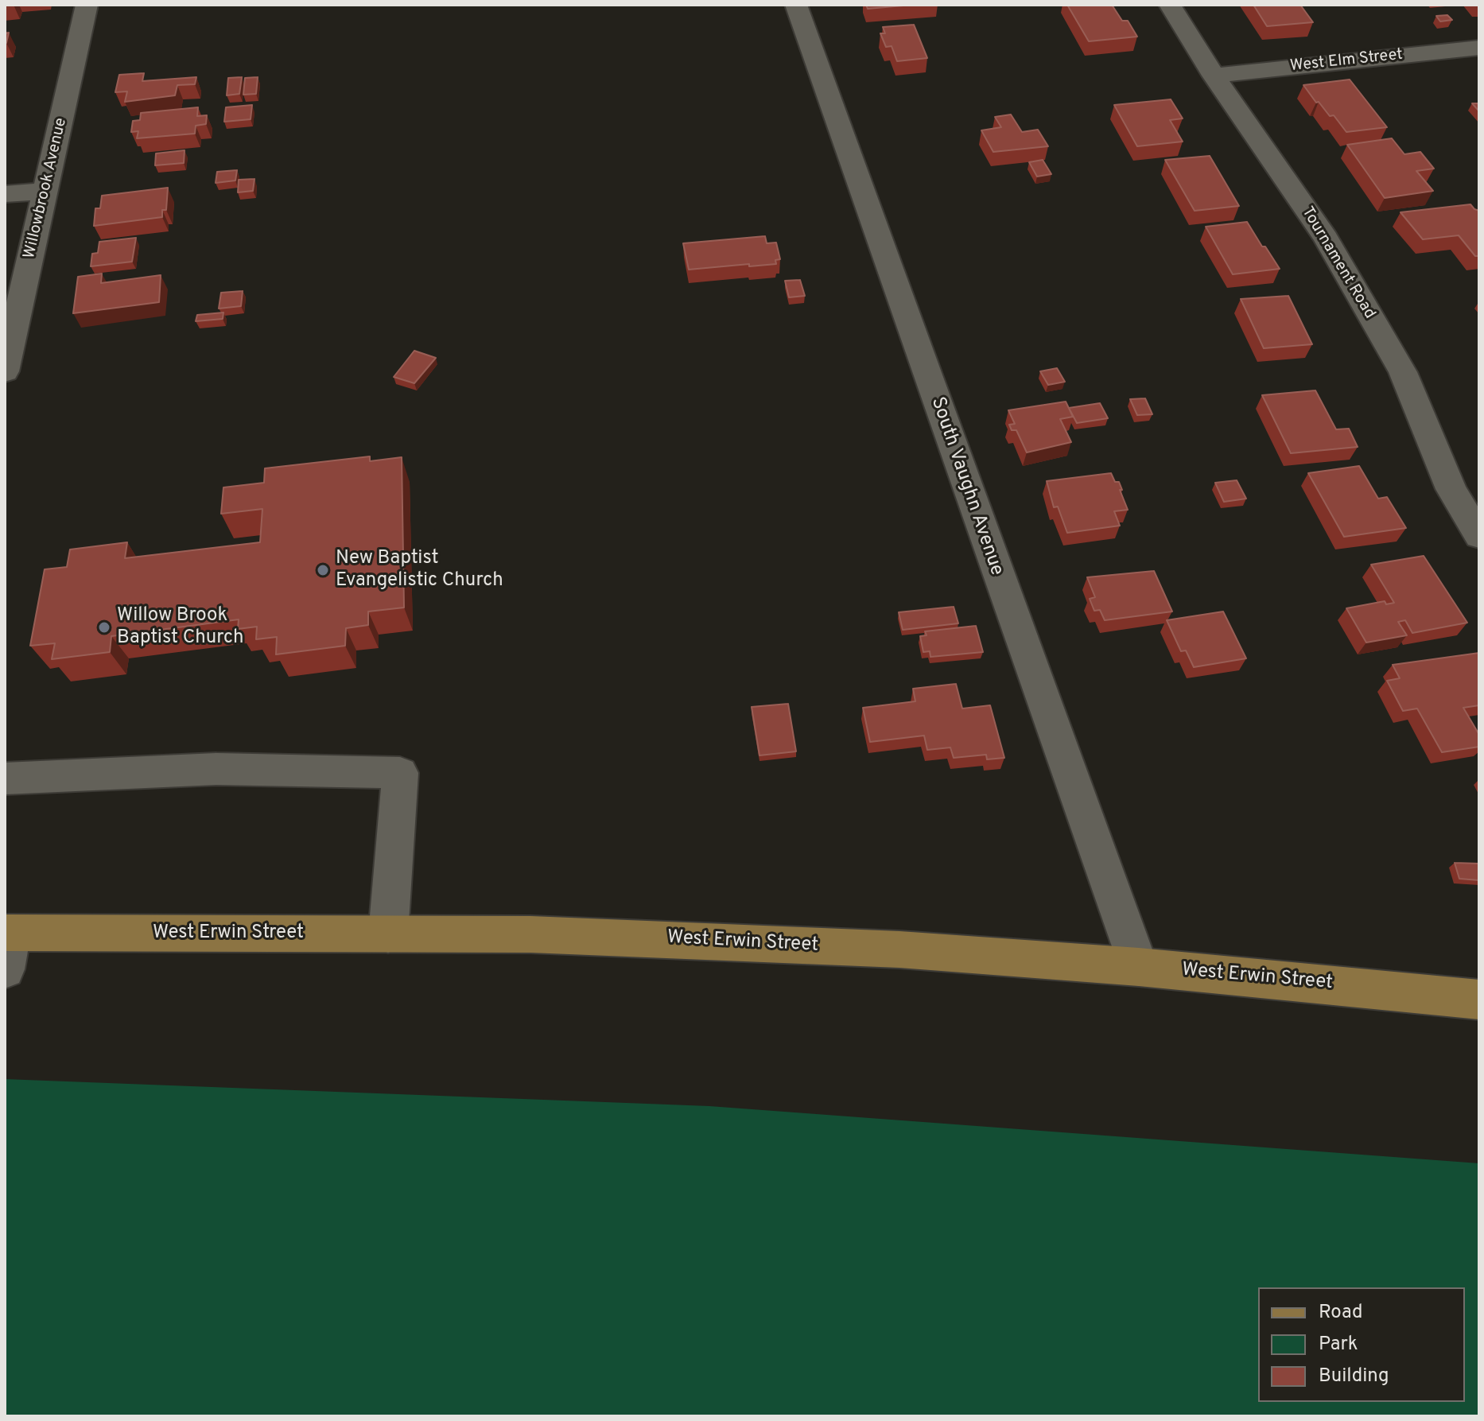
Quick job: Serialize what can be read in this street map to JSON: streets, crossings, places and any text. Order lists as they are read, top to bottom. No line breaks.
{"streets":{"main road":["West Erwin Street"],"street":["West Elm Street","Willowbrook Avenue","Tournament Road","South Vaughn Avenue"]},"crossings":[["West Elm Street","Tournament Road"],["South Vaughn Avenue","West Erwin Street"]],"places":["New Baptist Evangelistic Church","Willow Brook Baptist Church"],"legend":["Road","Park","Building"]}
